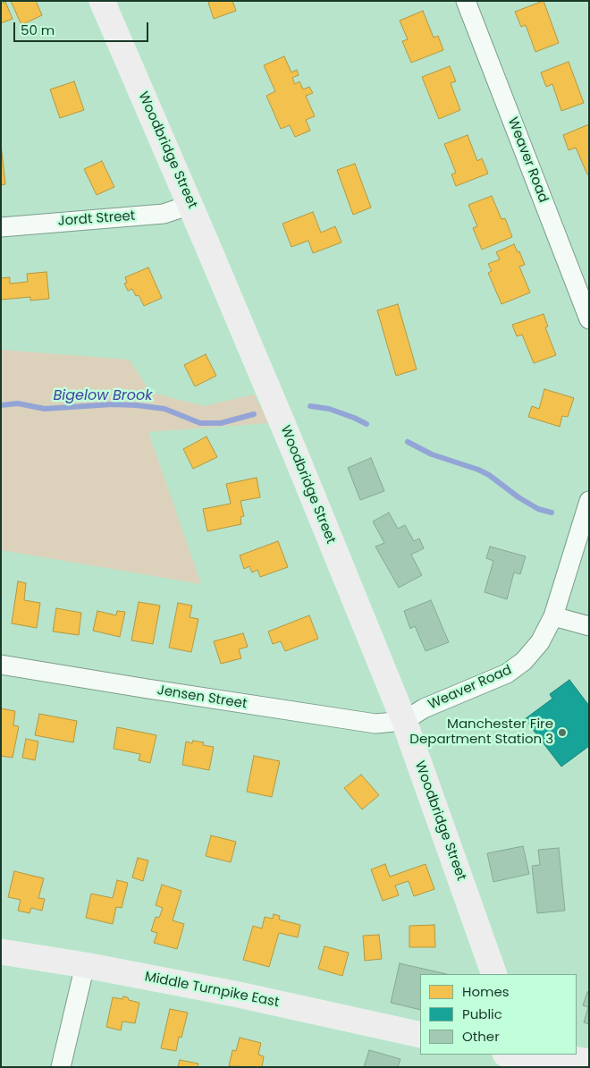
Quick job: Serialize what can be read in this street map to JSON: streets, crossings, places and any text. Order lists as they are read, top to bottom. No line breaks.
{"streets":{"main road":["Woodbridge Street","Middle Turnpike East"],"street":["Weaver Road","Jordt Street","Jensen Street"]},"crossings":[["Woodbridge Street","Weaver Road"],["Woodbridge Street","Jordt Street"],["Woodbridge Street","Jensen Street"],["Weaver Road","Jensen Street"]],"water":["Bigelow Brook"],"places":["Manchester Fire Department Station 3"],"legend":["Homes","Public","Other"],"scale_bar":"50 m"}
